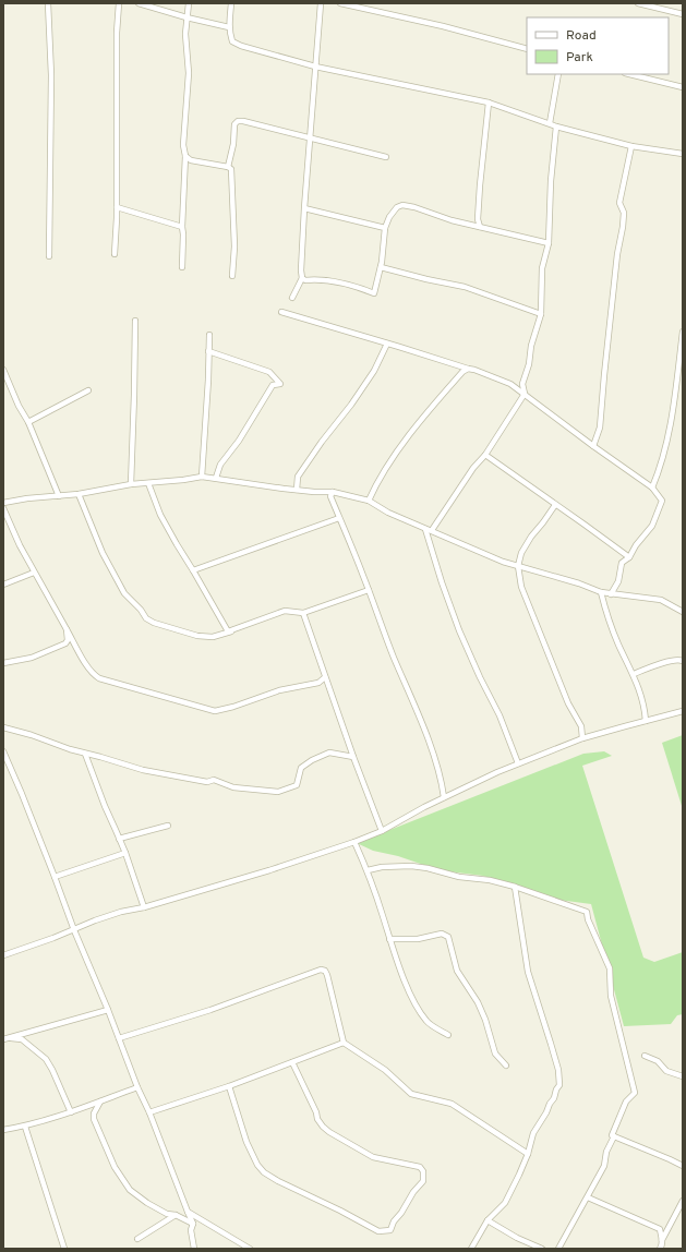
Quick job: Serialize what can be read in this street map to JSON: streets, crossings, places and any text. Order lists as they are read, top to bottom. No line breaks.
{"legend":["Road","Park"]}
